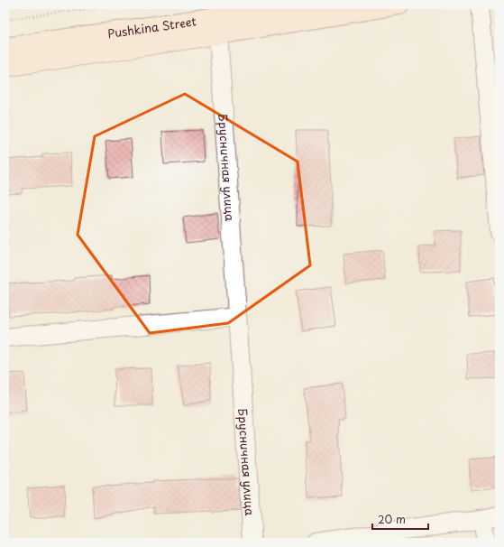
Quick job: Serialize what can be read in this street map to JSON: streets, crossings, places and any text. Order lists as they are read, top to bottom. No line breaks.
{"streets":{"street":["Pushkina Street","Брусничная улица"]},"crossings":[["Pushkina Street","Брусничная улица"]],"scale_bar":"20 m"}
